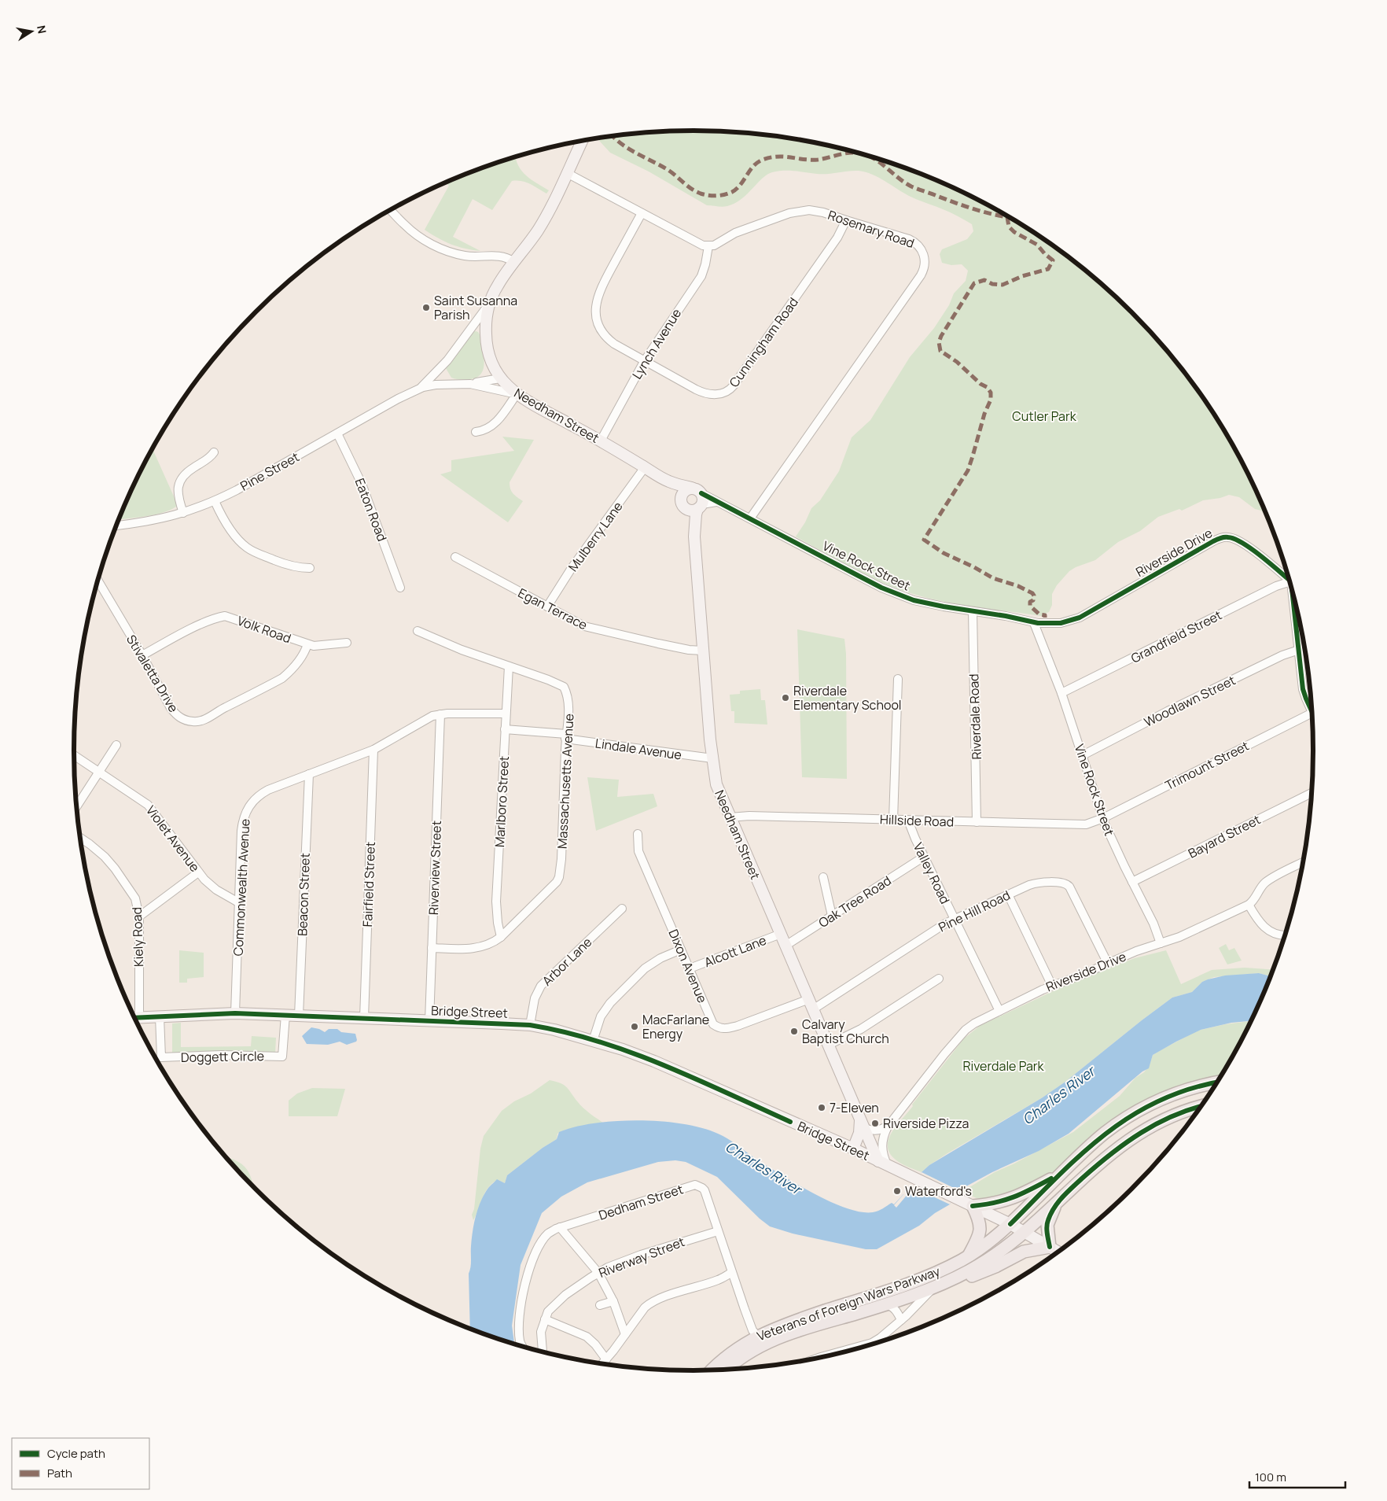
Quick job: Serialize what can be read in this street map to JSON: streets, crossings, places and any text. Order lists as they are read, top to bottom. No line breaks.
{"streets":{"highway":["Veterans of Foreign Wars Parkway"],"main road":["Needham Street","Bridge Street"],"street":["Rosemary Road","Cunningham Road","Lynch Avenue","Pine Street","Eaton Road","Mulberry Lane","Riverside Drive","Vine Rock Street","Egan Terrace","Volk Road","Grandfield Street","Stivaletta Drive","Woodlawn Street","Riverdale Road","Lindale Avenue","Trimount Street","Massachusetts Avenue","Marlboro Street","Hillside Road","Bayard Street","Violet Avenue","Riverview Street","Valley Road","Fairfield Street","Commonwealth Avenue","Beacon Street","Oak Tree Road","Pine Hill Road","Kiely Road","Alcott Lane","Arbor Lane","Dixon Avenue","Doggett Circle","Dedham Street","Riverway Street"]},"crossings":[["Rosemary Road","Cunningham Road"],["Rosemary Road","Lynch Avenue"],["Rosemary Road","Vine Rock Street"],["Cunningham Road","Lynch Avenue"],["Lynch Avenue","Needham Street"],["Needham Street","Pine Street"],["Needham Street","Mulberry Lane"],["Needham Street","Riverside Drive"],["Needham Street","Vine Rock Street"],["Needham Street","Egan Terrace"],["Needham Street","Lindale Avenue"],["Needham Street","Hillside Road"],["Needham Street","Oak Tree Road"],["Needham Street","Pine Hill Road"],["Needham Street","Alcott Lane"],["Needham Street","Dixon Avenue"],["Needham Street","Bridge Street"],["Pine Street","Eaton Road"],["Mulberry Lane","Egan Terrace"],["Riverside Drive","Vine Rock Street"],["Riverside Drive","Valley Road"],["Riverside Drive","Pine Hill Road"],["Riverside Drive","Bridge Street"],["Vine Rock Street","Grandfield Street"],["Vine Rock Street","Woodlawn Street"],["Vine Rock Street","Riverdale Road"],["Vine Rock Street","Trimount Street"],["Vine Rock Street","Hillside Road"],["Vine Rock Street","Bayard Street"],["Volk Road","Stivaletta Drive"],["Riverdale Road","Hillside Road"],["Lindale Avenue","Massachusetts Avenue"],["Lindale Avenue","Marlboro Street"],["Trimount Street","Hillside Road"],["Massachusetts Avenue","Marlboro Street"],["Massachusetts Avenue","Riverview Street"],["Marlboro Street","Commonwealth Avenue"],["Hillside Road","Valley Road"],["Violet Avenue","Commonwealth Avenue"],["Riverview Street","Commonwealth Avenue"],["Riverview Street","Bridge Street"],["Valley Road","Oak Tree Road"],["Valley Road","Pine Hill Road"],["Fairfield Street","Commonwealth Avenue"],["Fairfield Street","Bridge Street"],["Commonwealth Avenue","Beacon Street"],["Commonwealth Avenue","Bridge Street"],["Beacon Street","Bridge Street"],["Pine Hill Road","Dixon Avenue"],["Kiely Road","Bridge Street"],["Alcott Lane","Dixon Avenue"],["Arbor Lane","Bridge Street"],["Bridge Street","Doggett Circle"],["Bridge Street","Veterans of Foreign Wars Parkway"],["Dedham Street","Riverway Street"],["Dedham Street","Veterans of Foreign Wars Parkway"]],"water":["Charles River"],"parks":["Cutler Park","Riverdale Park"],"places":["Saint Susanna Parish","Riverdale Elementary School","MacFarlane Energy","Calvary Baptist Church","7-Eleven","Riverside Pizza","Waterford's"],"legend":["Cycle path","Path"],"scale_bar":"100 m","north":"right"}
